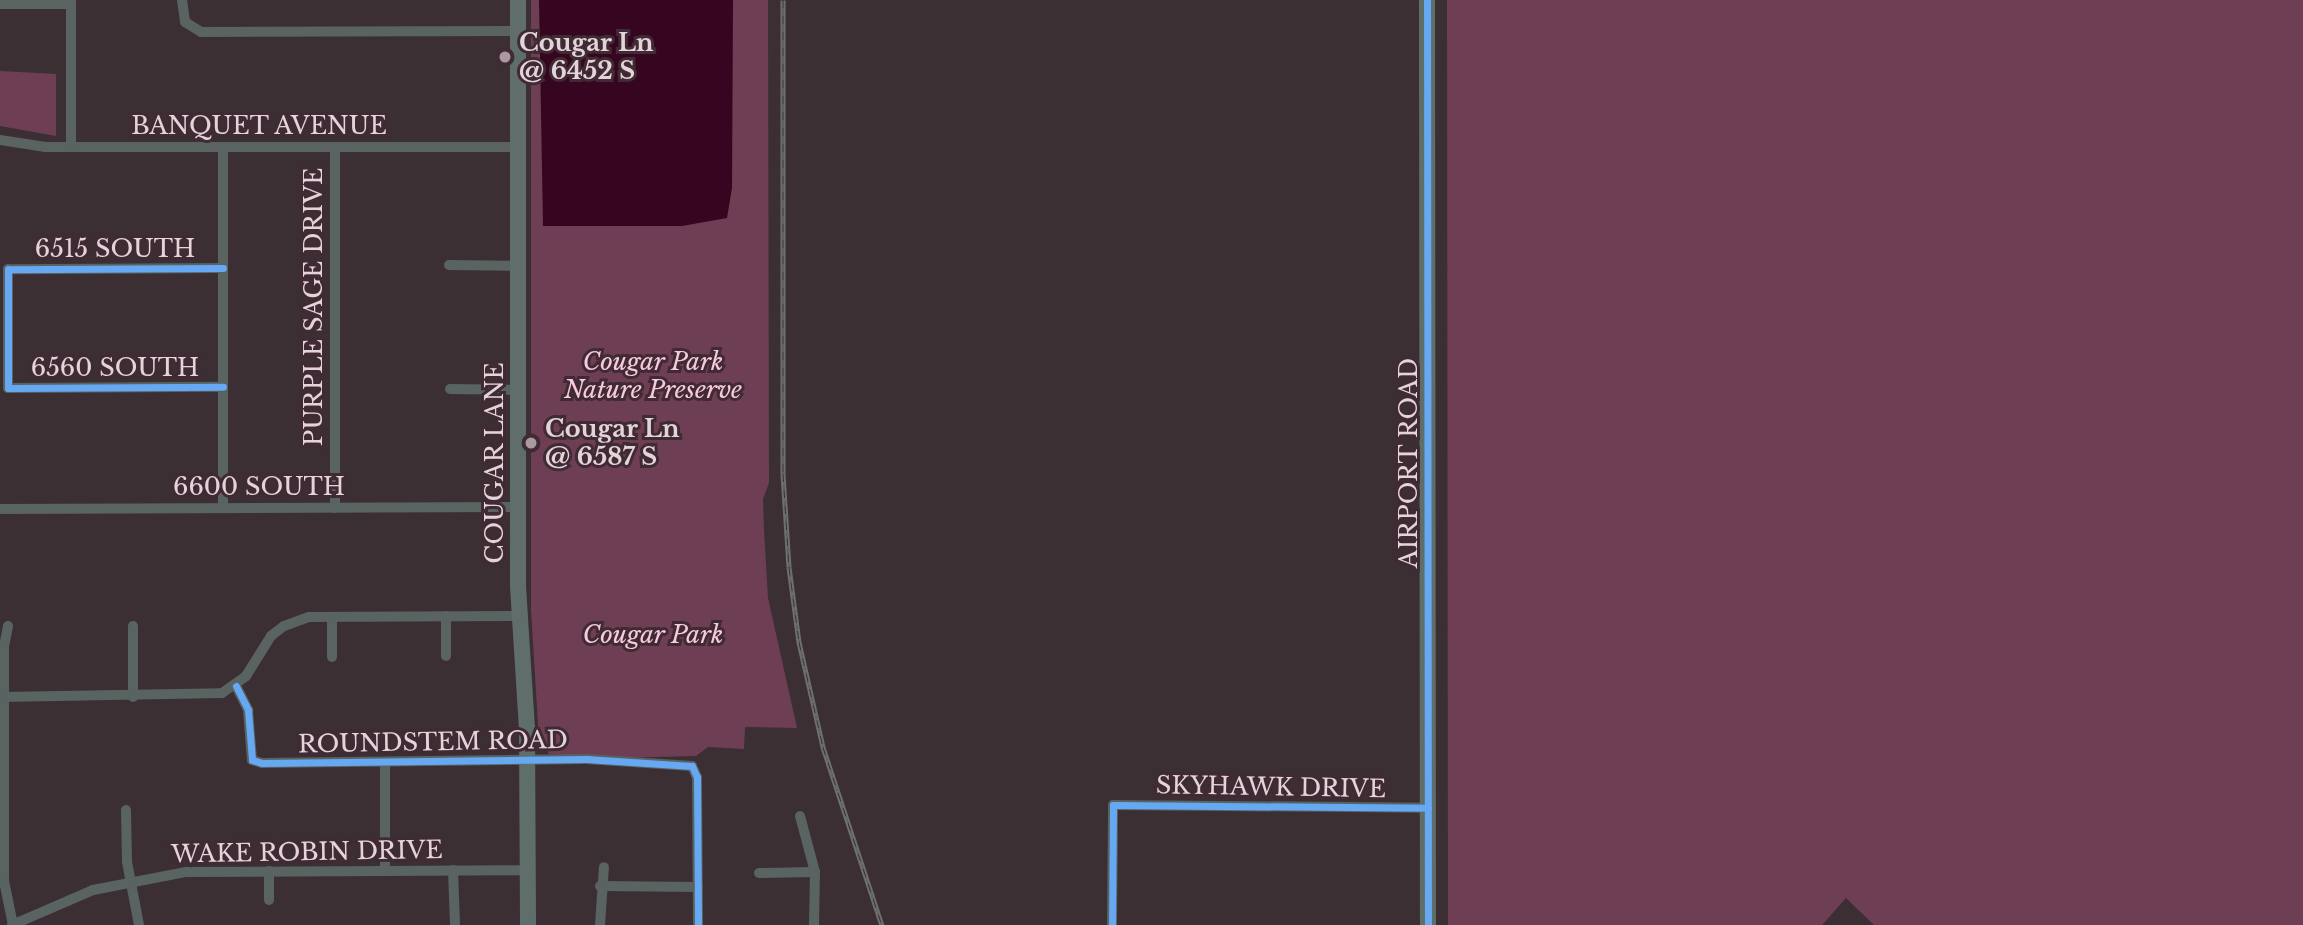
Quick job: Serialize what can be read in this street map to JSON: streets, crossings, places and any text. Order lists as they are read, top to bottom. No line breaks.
{"streets":{"main road":["COUGAR LANE","AIRPORT ROAD"],"street":["BANQUET AVENUE","6515 SOUTH","PURPLE SAGE DRIVE","6560 SOUTH","6600 SOUTH","ROUNDSTEM ROAD","SKYHAWK DRIVE","WAKE ROBIN DRIVE"]},"crossings":[["BANQUET AVENUE","PURPLE SAGE DRIVE"],["BANQUET AVENUE","COUGAR LANE"],["6515 SOUTH","6560 SOUTH"],["PURPLE SAGE DRIVE","6600 SOUTH"],["COUGAR LANE","6600 SOUTH"],["COUGAR LANE","ROUNDSTEM ROAD"],["COUGAR LANE","WAKE ROBIN DRIVE"],["AIRPORT ROAD","SKYHAWK DRIVE"]],"parks":["Cougar Park Nature Preserve","Cougar Park"],"places":["Cougar Ln @ 6452 S","Cougar Ln @ 6587 S"]}
